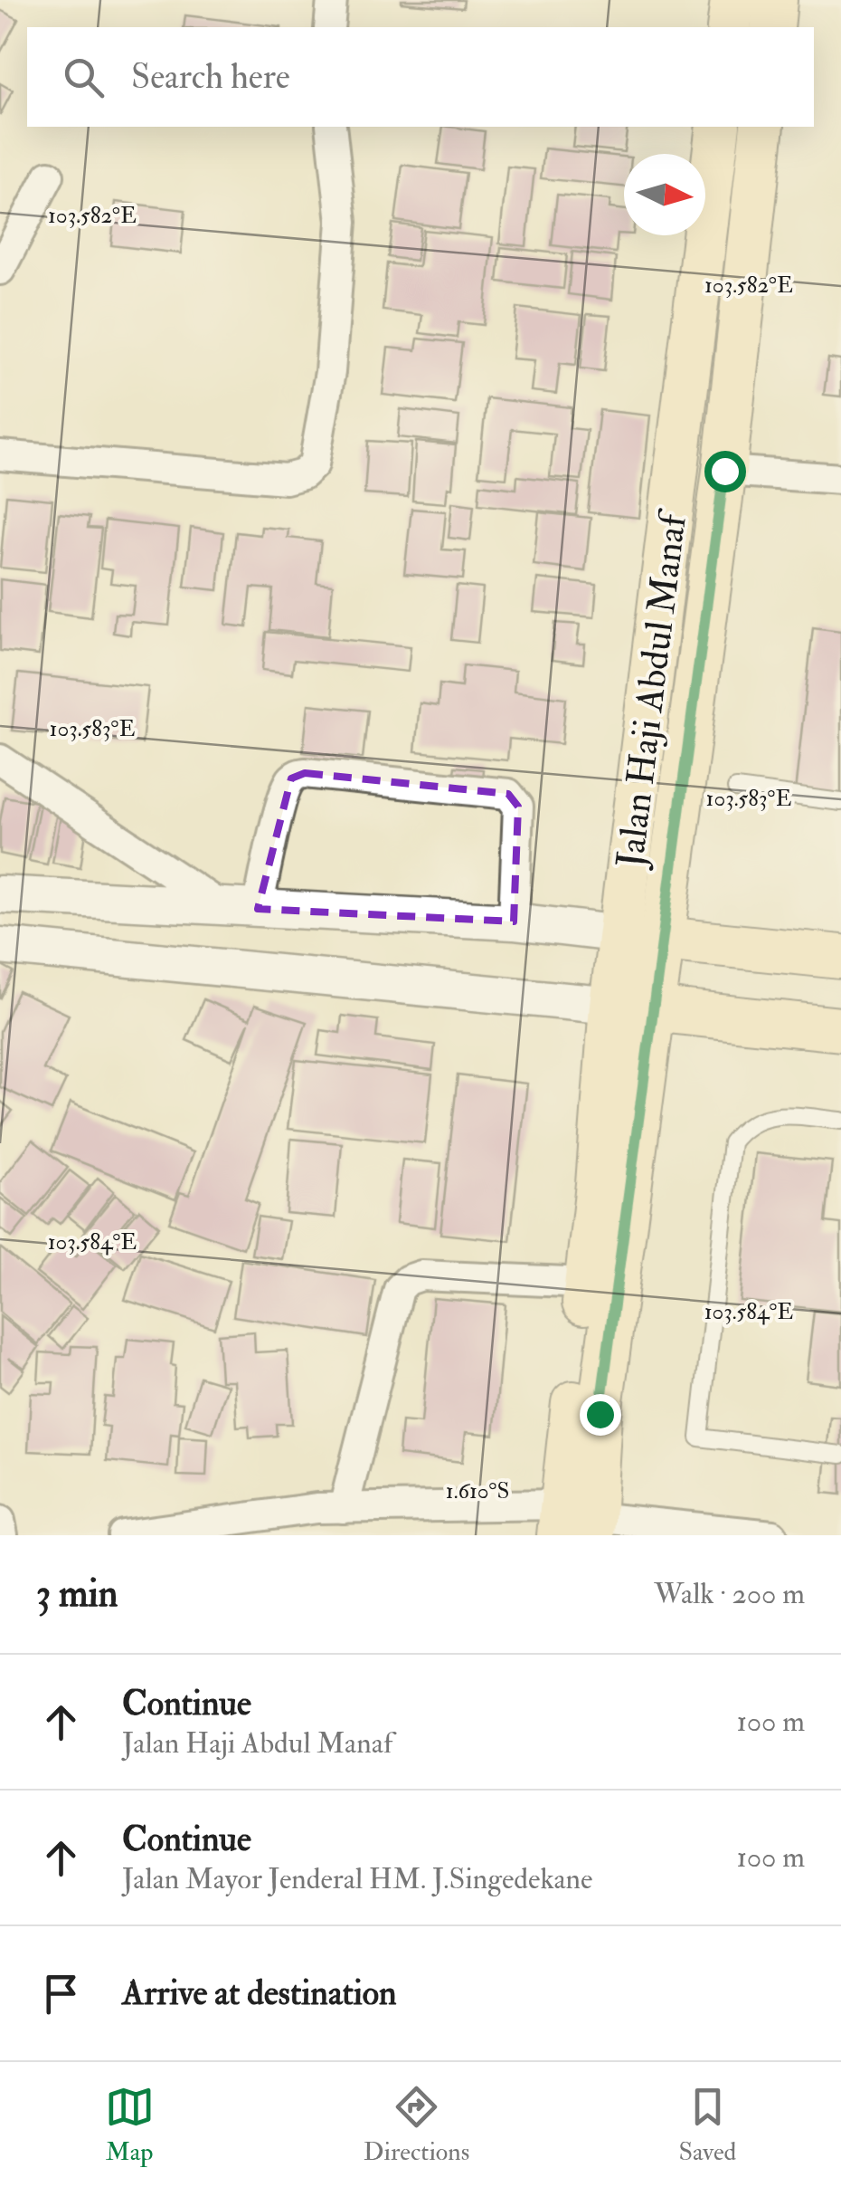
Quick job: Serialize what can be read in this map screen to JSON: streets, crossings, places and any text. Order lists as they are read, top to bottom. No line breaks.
{"streets":{"main road":["Jalan Haji Abdul Manaf"]},"north":"right","page":{"search":"Search here","heading":["3 min","Walk · 200 m"],"list":[["Continue","Jalan Haji Abdul Manaf","100 m"],["Continue","Jalan Mayor Jenderal HM. J.Singedekane","100 m"],"Arrive at destination"],"nav":["Map","Directions","Saved"]},"coordinates":["103.582°E","103.583°E","103.584°E","1.610°S"]}
